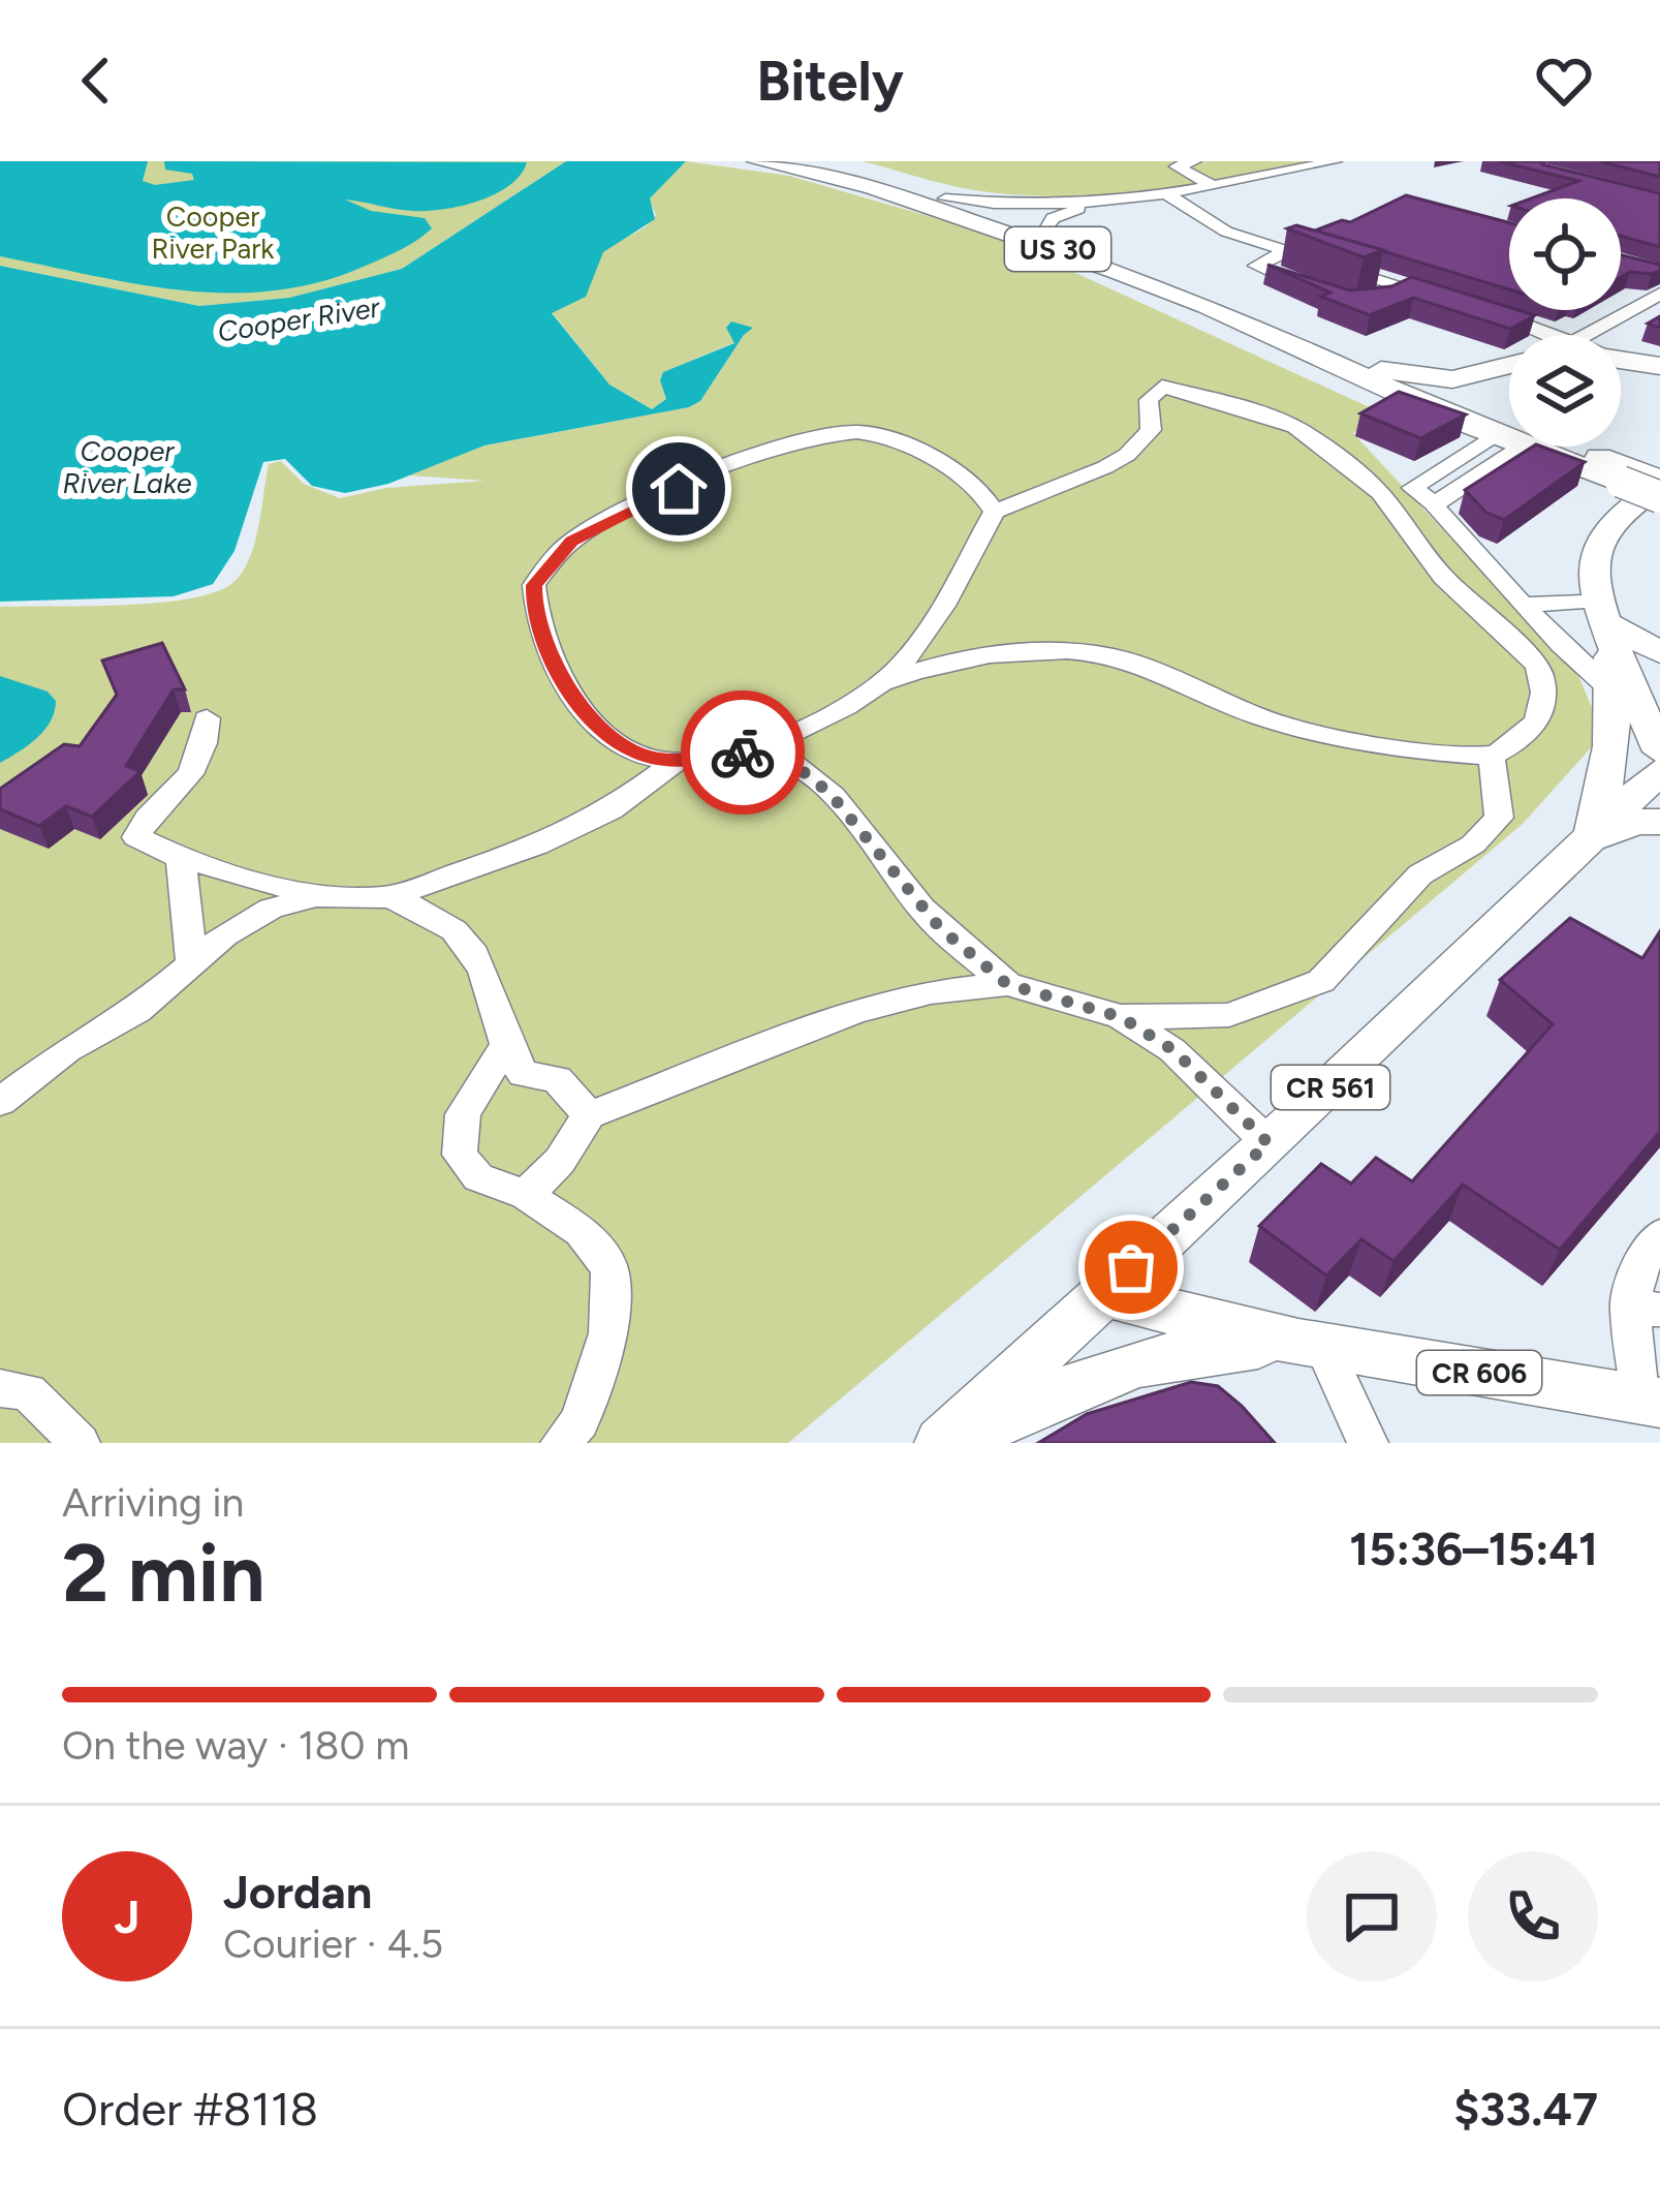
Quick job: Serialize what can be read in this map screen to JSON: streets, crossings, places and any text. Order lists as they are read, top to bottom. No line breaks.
{"streets":{"highway":["US 30"],"main road":["CR 561","CR 606"]},"crossings":[["CR 561","CR 606"]],"water":["Cooper River","Cooper River Lake"],"parks":["Cooper River Park"],"page":{"header":"Bitely","heading":["2 min","Arriving in","15:36–15:41"],"panel":["Jordan","Courier · 4.5","Order #8118","$33.47"],"bar":"On the way · 180 m","round":"J"}}
